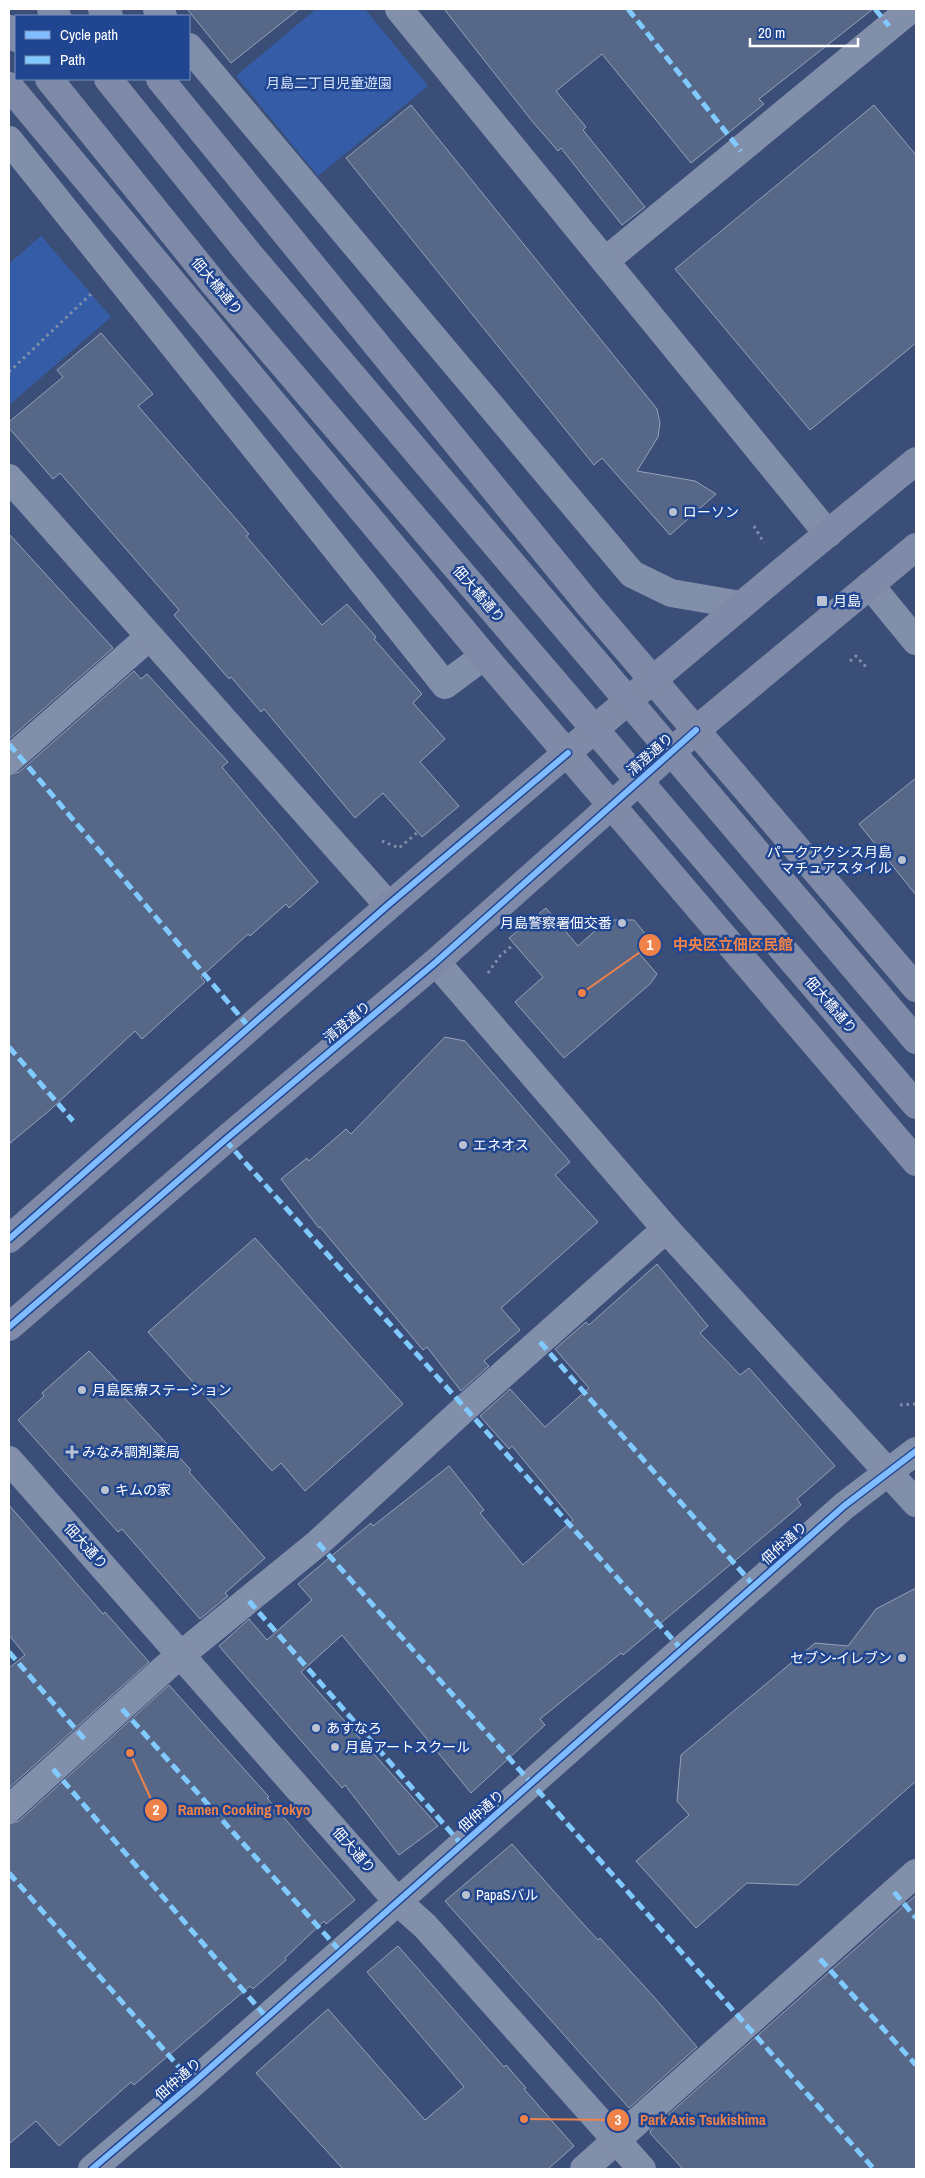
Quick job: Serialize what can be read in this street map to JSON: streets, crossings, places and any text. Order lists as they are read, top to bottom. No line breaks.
{"streets":{"main road":["佃大橋通り","清澄通り"],"street":["佃仲通り","佃大通り"]},"crossings":[["佃仲通り","佃大通り"]],"parks":["月島二丁目児童遊園"],"places":{"other":["ローソン","パークアクシス月島 マチュアスタイル","月島警察署佃交番","中央区立佃区民館","エネオス","月島医療ステーション","キムの家","セブン-イレブン","あすなろ","月島アートスクール","Ramen Cooking Tokyo","PapaSバル","Park Axis Tsukishima"],"transit":["月島"],"health":["みなみ調剤薬局"]},"legend":["Cycle path","Path"],"scale_bar":"20 m"}
